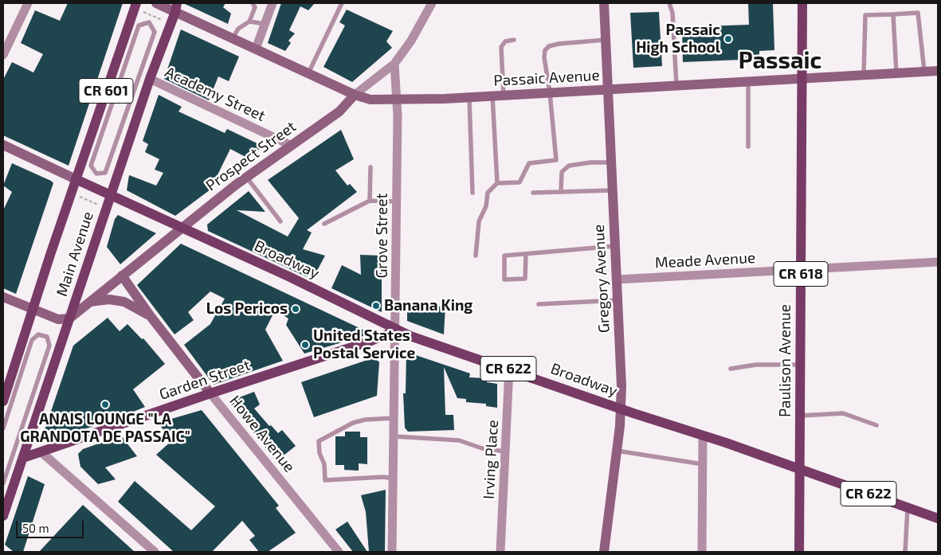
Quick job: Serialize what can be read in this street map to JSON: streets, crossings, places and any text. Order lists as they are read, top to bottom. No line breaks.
{"streets":{"main road":["CR 601","Main Avenue","Broadway","CR 618","Paulison Avenue","CR 622","Garden Street"],"street":["Passaic Avenue","Academy Street","Prospect Street","Grove Street","Meade Avenue","Gregory Avenue","Howe Avenue","Irving Place"]},"crossings":[["Passaic Avenue","Prospect Street"],["Passaic Avenue","Grove Street"],["Passaic Avenue","Main Avenue"],["Passaic Avenue","Gregory Avenue"],["Passaic Avenue","Paulison Avenue"],["Academy Street","Prospect Street"],["Academy Street","Main Avenue"],["Prospect Street","Grove Street"],["Prospect Street","Main Avenue"],["Prospect Street","Broadway"],["Prospect Street","Howe Avenue"],["Grove Street","Broadway"],["Grove Street","Garden Street"],["Main Avenue","Broadway"],["Main Avenue","Garden Street"],["Broadway","Gregory Avenue"],["Broadway","Paulison Avenue"],["Broadway","Garden Street"],["Broadway","Irving Place"],["Meade Avenue","Gregory Avenue"],["Meade Avenue","Paulison Avenue"],["Garden Street","Howe Avenue"]],"districts":["Passaic"],"places":["Passaic High School","Banana King","Los Pericos","United States Postal Service","ANAIS LOUNGE \"LA GRANDOTA DE PASSAIC\""],"scale_bar":"50 m"}
